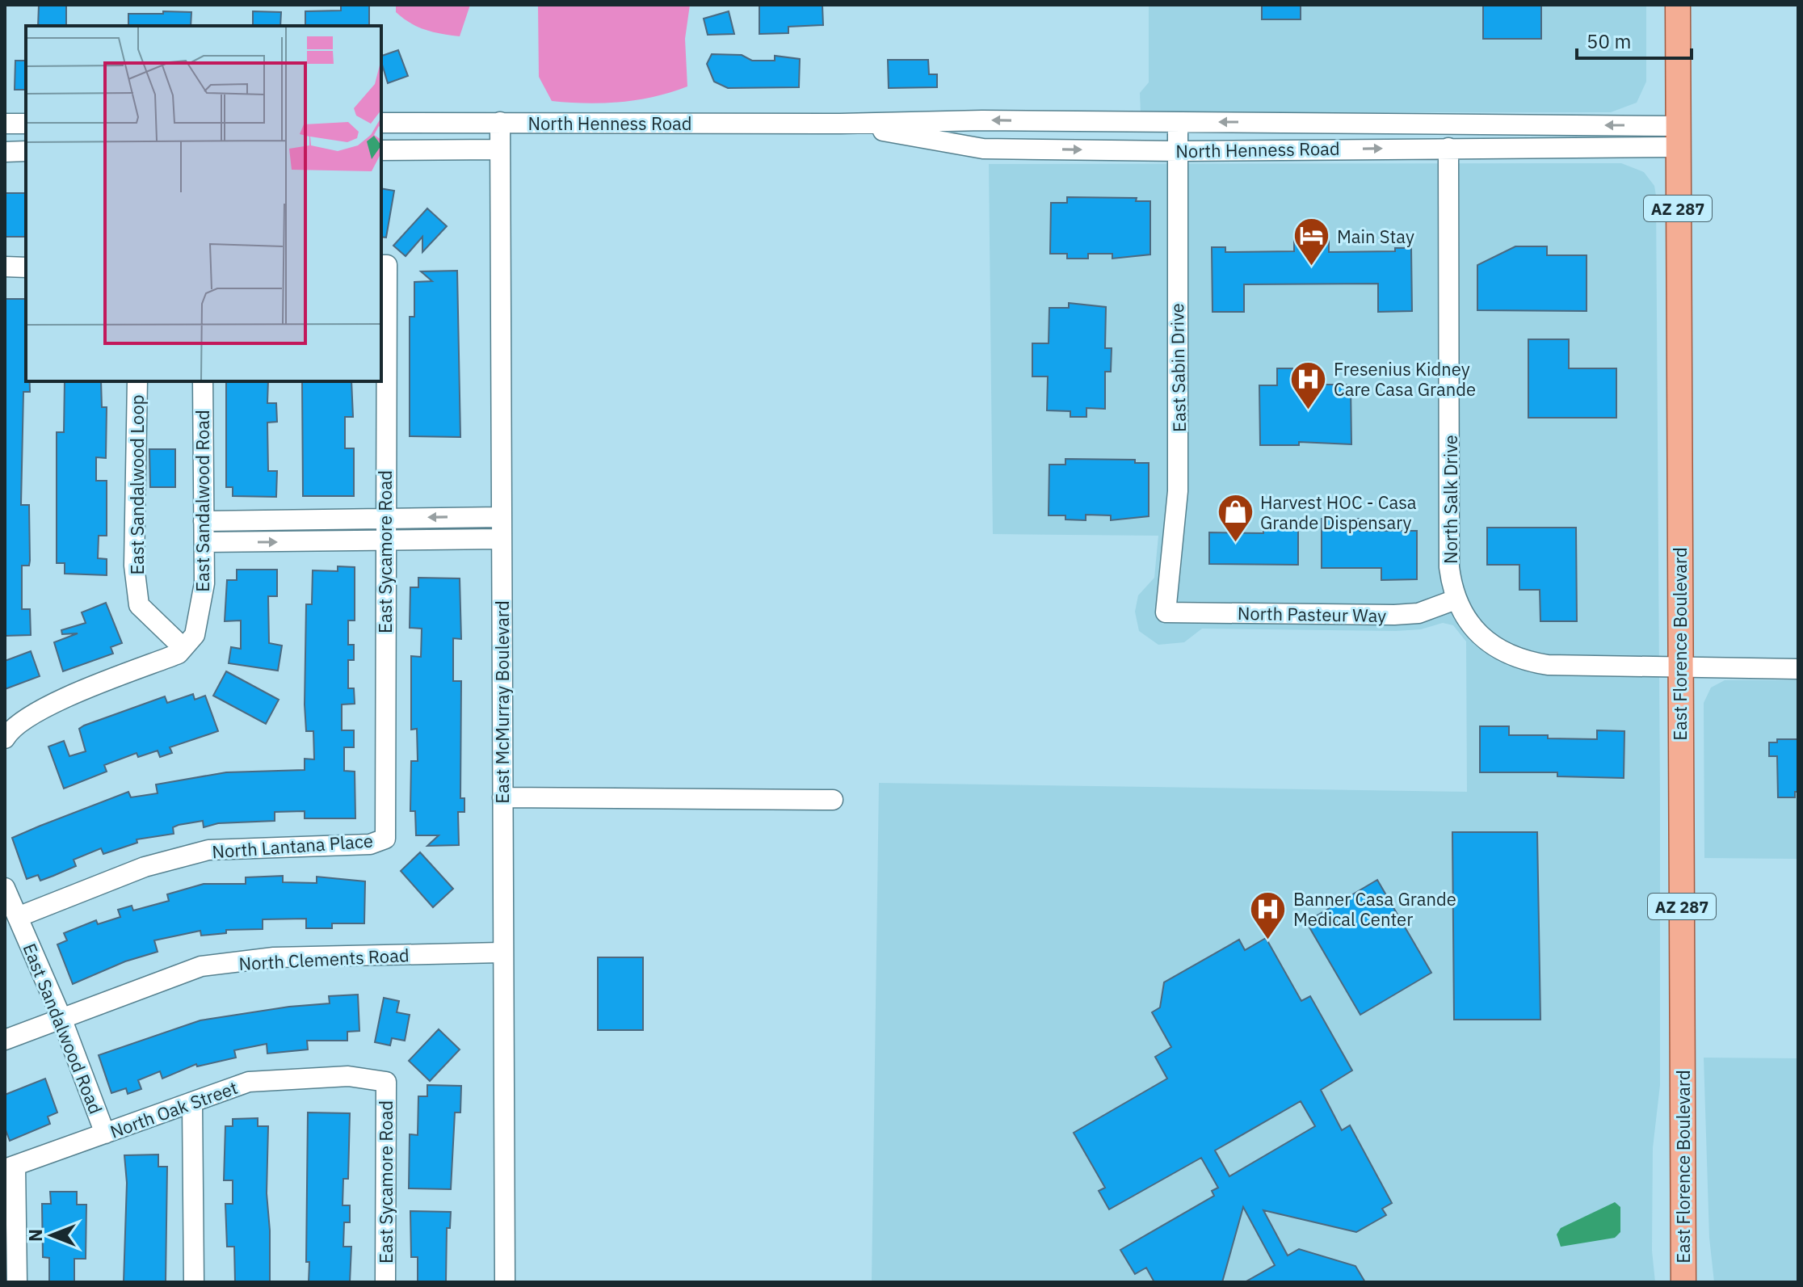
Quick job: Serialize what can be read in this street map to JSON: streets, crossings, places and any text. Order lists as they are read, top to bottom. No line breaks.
{"streets":{"main road":["AZ 287","East Florence Boulevard"],"street":["North Henness Road","East Sabin Drive","East Sandalwood Loop","North Salk Drive","East Sandalwood Road","East Sycamore Road","North Pasteur Way","East McMurray Boulevard","North Lantana Place","North Clements Road","North Oak Street"]},"crossings":[["North Henness Road","East Sabin Drive"],["North Henness Road","North Salk Drive"],["North Henness Road","East Florence Boulevard"],["North Henness Road","East McMurray Boulevard"],["East Sabin Drive","North Pasteur Way"],["East Sandalwood Loop","East Sandalwood Road"],["North Salk Drive","North Pasteur Way"],["North Salk Drive","East Florence Boulevard"],["East Sandalwood Road","North Lantana Place"],["East Sandalwood Road","North Clements Road"],["East Sandalwood Road","North Oak Street"],["East Sycamore Road","North Lantana Place"],["East Sycamore Road","North Oak Street"],["East McMurray Boulevard","North Clements Road"]],"places":{"hotel":["Main Stay"],"hospital":["Fresenius Kidney Care Casa Grande","Banner Casa Grande Medical Center"],"shop":["Harvest HOC - Casa Grande Dispensary"]},"scale_bar":"50 m","north":"left"}
